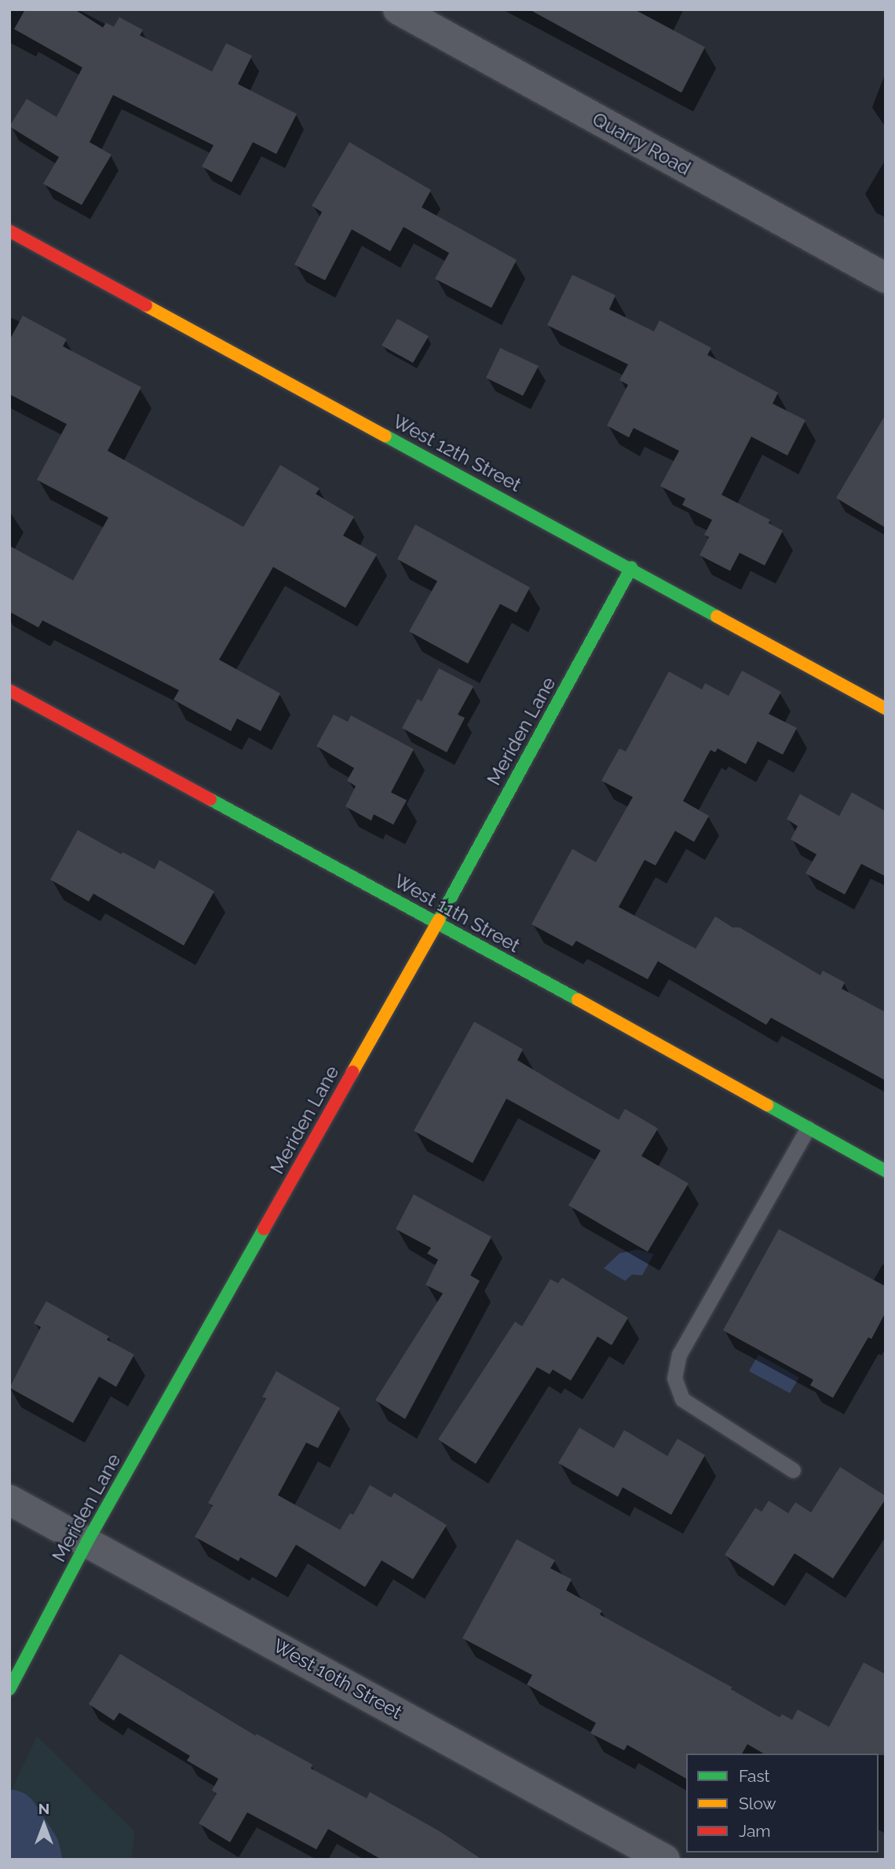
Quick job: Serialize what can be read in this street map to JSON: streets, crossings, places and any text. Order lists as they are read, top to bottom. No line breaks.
{"streets":{"street":["Quarry Road","West 12th Street","Meriden Lane","West 11th Street","West 10th Street"]},"crossings":[["West 12th Street","Meriden Lane"],["Meriden Lane","West 11th Street"],["Meriden Lane","West 10th Street"]],"legend":["Fast","Slow","Jam"],"north":"top"}
